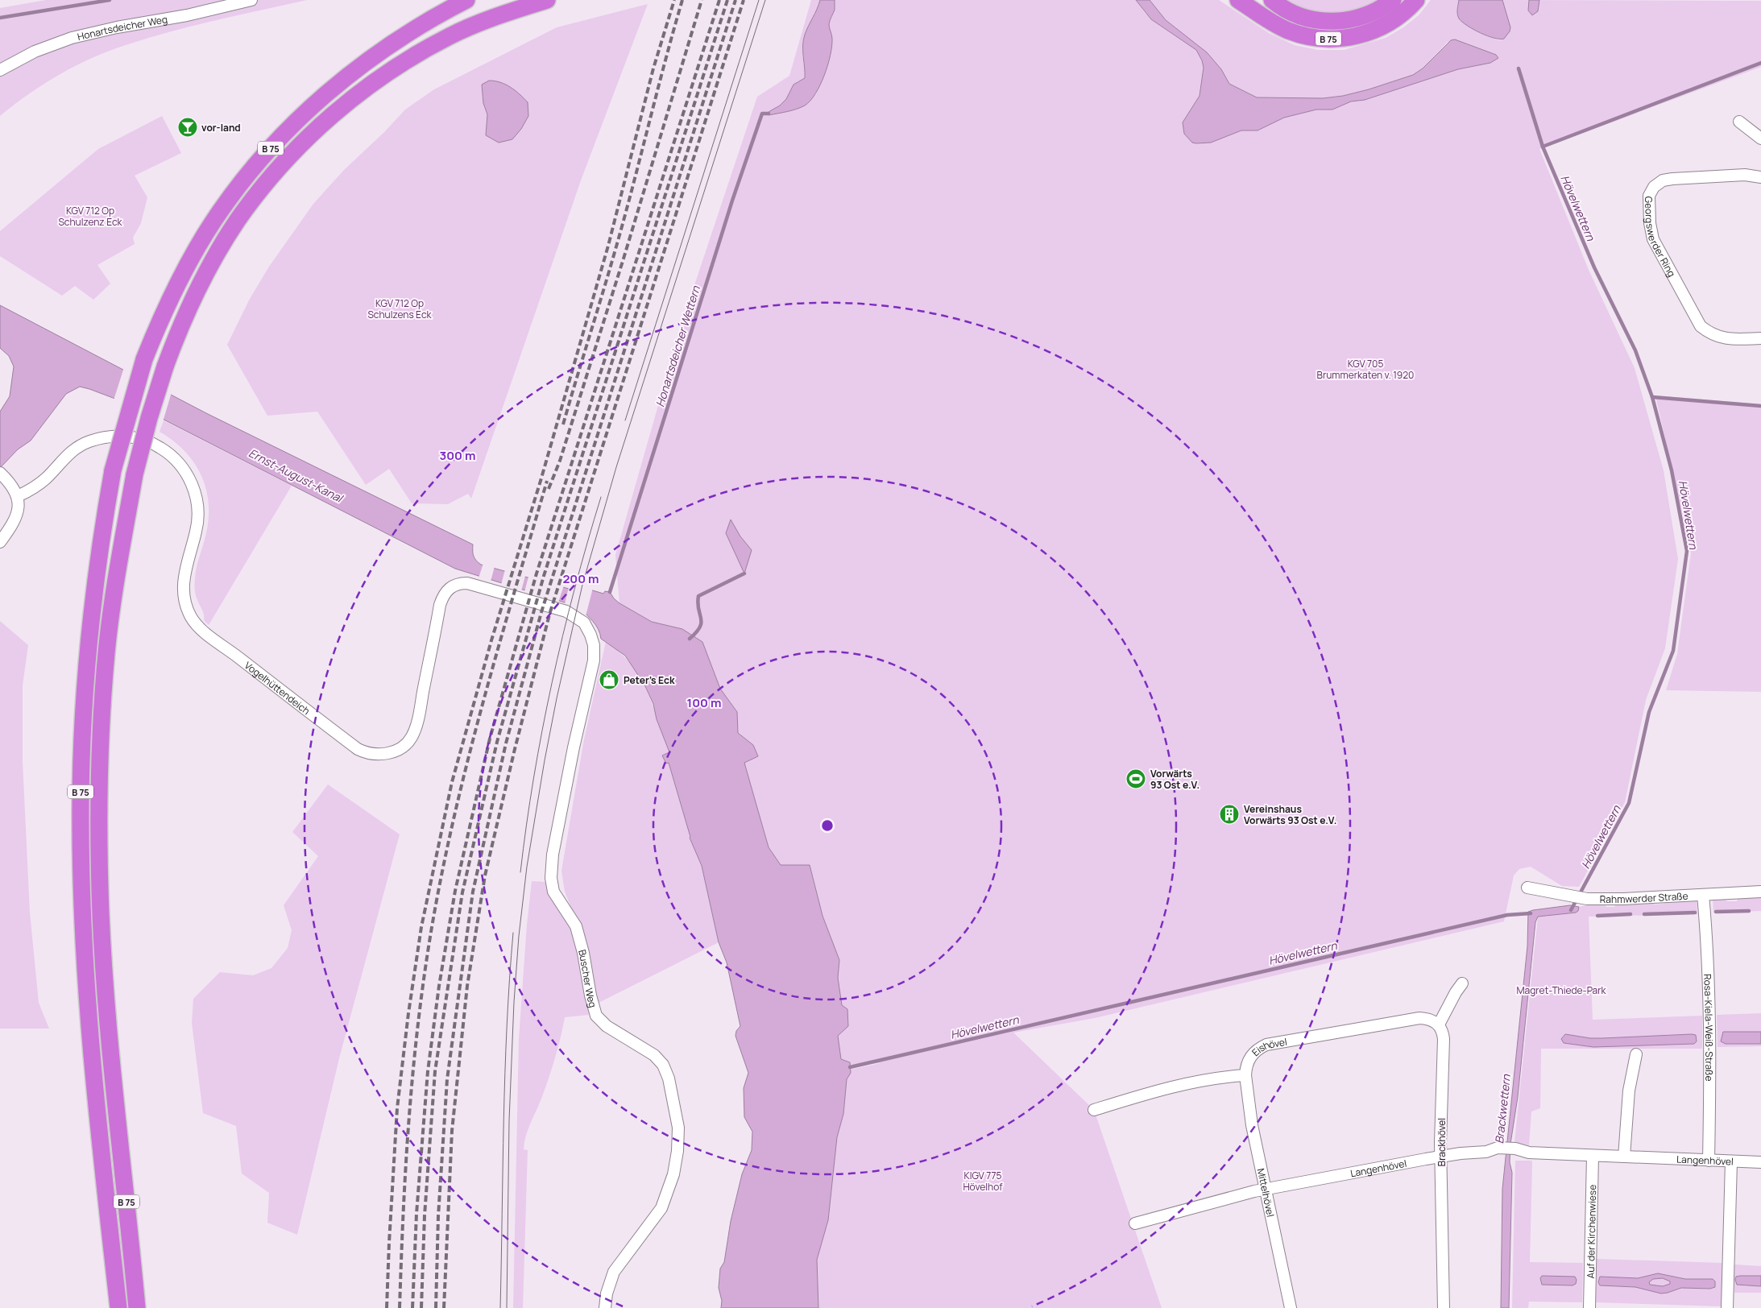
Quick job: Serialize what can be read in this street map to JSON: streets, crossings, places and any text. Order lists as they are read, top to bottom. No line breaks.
{"streets":{"highway":["B 75"],"street":["Honartsdeicher Weg","Georgswerder Ring","Vogelhüttendeich","Rahmwerder Straße","Buscher Weg","Rosa-Kiela-Weiß-Straße","Eishövel","Brackhövel","Langenhövel","Mittelhövel","Auf der Kirchenwiese"]},"crossings":[["Vogelhüttendeich","Buscher Weg"],["Rahmwerder Straße","Rosa-Kiela-Weiß-Straße"],["Rosa-Kiela-Weiß-Straße","Langenhövel"],["Eishövel","Brackhövel"],["Eishövel","Mittelhövel"],["Brackhövel","Langenhövel"],["Langenhövel","Mittelhövel"],["Langenhövel","Auf der Kirchenwiese"]],"water":["Hövelwettern","Honartsdeicher Wettern","Ernst-August-Kanal","Brackwettern"],"parks":["KGV 712 Op Schulzenz Eck","KGV 712 Op Schulzens Eck","KGV 705 Brummerkaten v. 1920","Magret-Thiede-Park","KlGV 775 Hövelhof"],"places":{"bar":["vor-land"],"shop":["Peter's Eck"],"sports":["Vorwärts 93 Ost e.V."],"building":["Vereinshaus Vorwärts 93 Ost e.V."]},"rings":["300 m","200 m","100 m"]}
